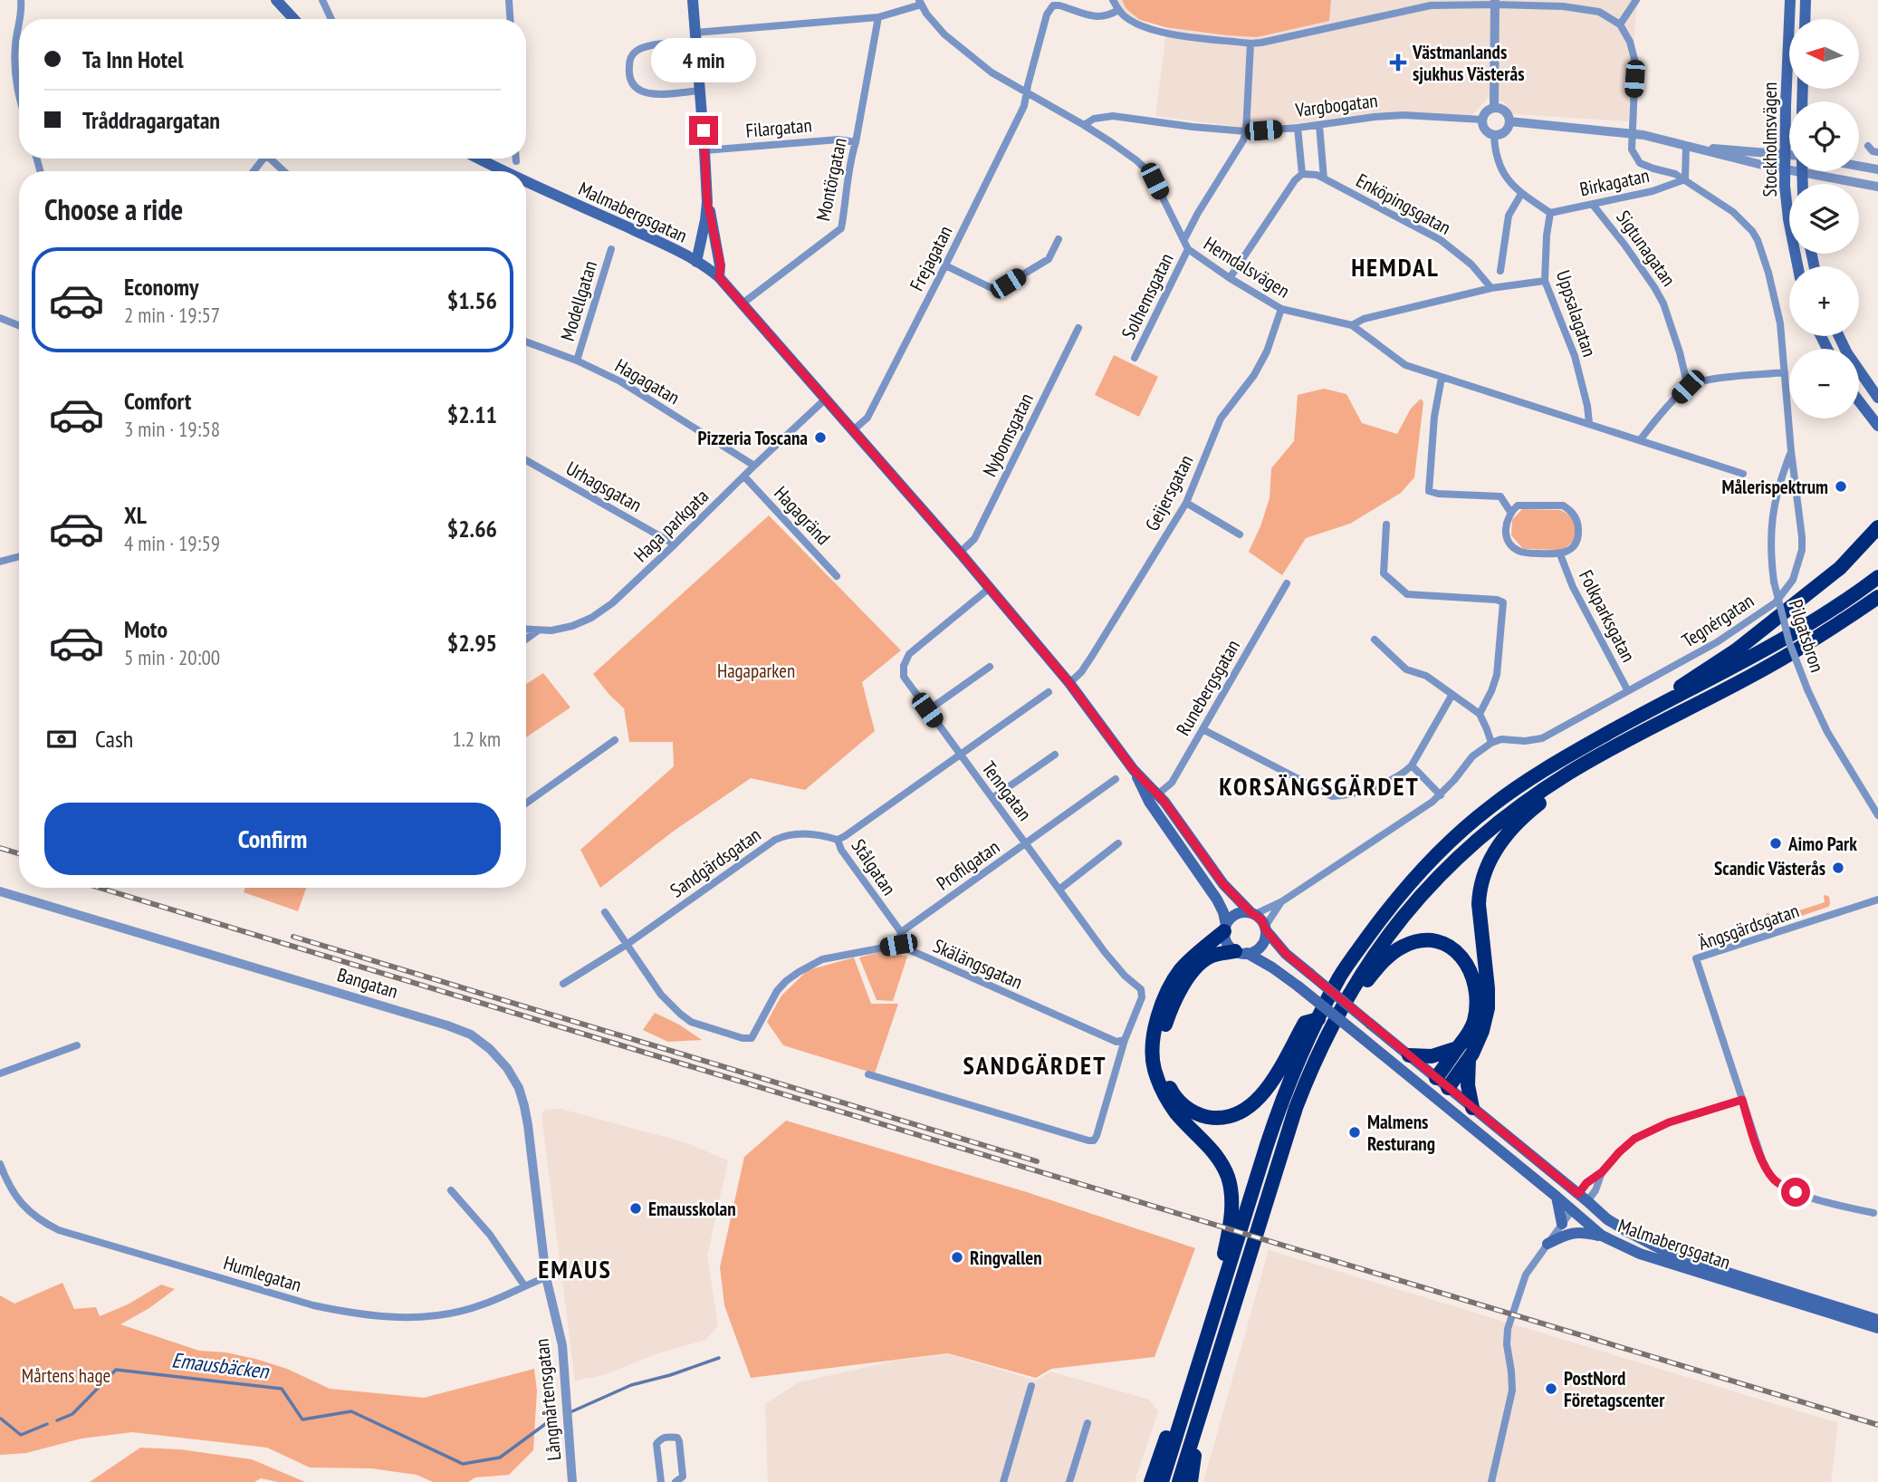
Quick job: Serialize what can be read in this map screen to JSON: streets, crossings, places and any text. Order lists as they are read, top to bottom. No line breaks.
{"streets":{"main road":["Stockholmsvägen","Malmabergsgatan"],"street":["Vargbogatan","Filargatan","Montörgatan","Birkagatan","Enköpingsgatan","Sigtunagatan","Frejagatan","Hemdalsvägen","Solhemsgatan","Modellgatan","Uppsalagatan","Hagagatan","Nybomsgatan","Urhagsgatan","Geijersgatan","Hagagränd","Haga parkgata","Folkparksgatan","Tegnérgatan","Pilgatsbron","Runebergsgatan","Tenngatan","Sandgärdsgatan","Profilgatan","Stålgatan","Ängsgärdsgatan","Skälängsgatan","Bangatan","Humlegatan","Långmårtensgatan"]},"crossings":[["Vargbogatan","Hemdalsvägen"],["Vargbogatan","Solhemsgatan"],["Filargatan","Montörgatan"],["Montörgatan","Malmabergsgatan"],["Birkagatan","Sigtunagatan"],["Birkagatan","Uppsalagatan"],["Birkagatan","Tegnérgatan"],["Malmabergsgatan","Frejagatan"],["Malmabergsgatan","Nybomsgatan"],["Malmabergsgatan","Geijersgatan"],["Malmabergsgatan","Haga parkgata"],["Malmabergsgatan","Runebergsgatan"],["Malmabergsgatan","Tenngatan"],["Frejagatan","Hemdalsvägen"],["Hemdalsvägen","Solhemsgatan"],["Hemdalsvägen","Uppsalagatan"],["Hemdalsvägen","Geijersgatan"],["Modellgatan","Hagagatan"],["Hagagatan","Haga parkgata"],["Urhagsgatan","Haga parkgata"],["Hagagränd","Haga parkgata"],["Folkparksgatan","Tegnérgatan"],["Tegnérgatan","Pilgatsbron"],["Tenngatan","Profilgatan"],["Tenngatan","Skälängsgatan"],["Sandgärdsgatan","Stålgatan"],["Profilgatan","Stålgatan"],["Bangatan","Humlegatan"],["Bangatan","Långmårtensgatan"],["Humlegatan","Långmårtensgatan"]],"districts":["HEMDAL","KORSÄNGSGÄRDET","SANDGÄRDET","EMAUS"],"water":["Emausbäcken"],"parks":["Hagaparken","Mårtens hage"],"places":{"health":["Västmanlands sjukhus Västerås"],"other":["Pizzeria Toscana","Målerispektrum","Aimo Park","Scandic Västerås","Malmens Resturang","Emausskolan","Ringvallen","PostNord Företagscenter"]},"north":"left","page":{"map_buttons":["+","−"],"banner":["Ta Inn Hotel","Tråddragargatan"],"bubble":"4 min","heading":"Choose a ride","list":[{"name":"Economy","note":"2 min · 19:57","value":"$1.56"},{"name":"Comfort","note":"3 min · 19:58","value":"$2.11"},{"name":"XL","note":"4 min · 19:59","value":"$2.66"},{"name":"Moto","note":"5 min · 20:00","value":"$2.95"}],"pay":["Cash","1.2 km"],"buttons":"Confirm"}}
